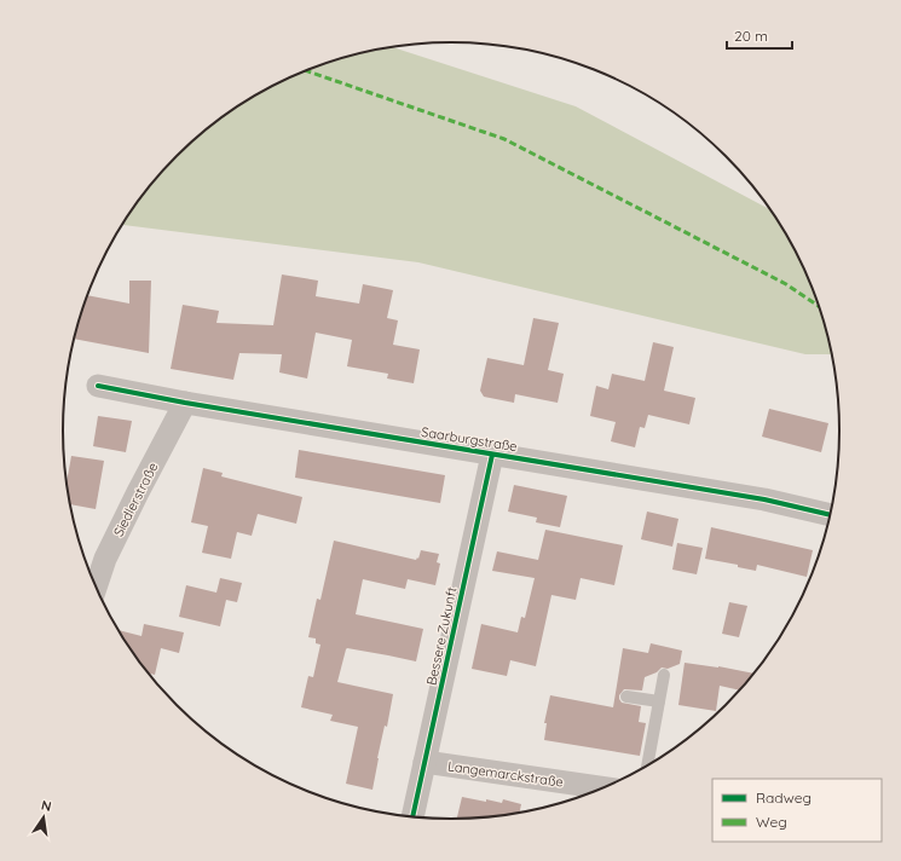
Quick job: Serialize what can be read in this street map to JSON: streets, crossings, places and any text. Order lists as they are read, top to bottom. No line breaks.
{"streets":{"street":["Saarburgstraße","Siedlerstraße","Bessere Zukunft","Langemarckstraße"]},"crossings":[["Saarburgstraße","Siedlerstraße"],["Saarburgstraße","Bessere Zukunft"],["Bessere Zukunft","Langemarckstraße"]],"legend":["Radweg","Weg"],"scale_bar":"20 m","north":"top"}
